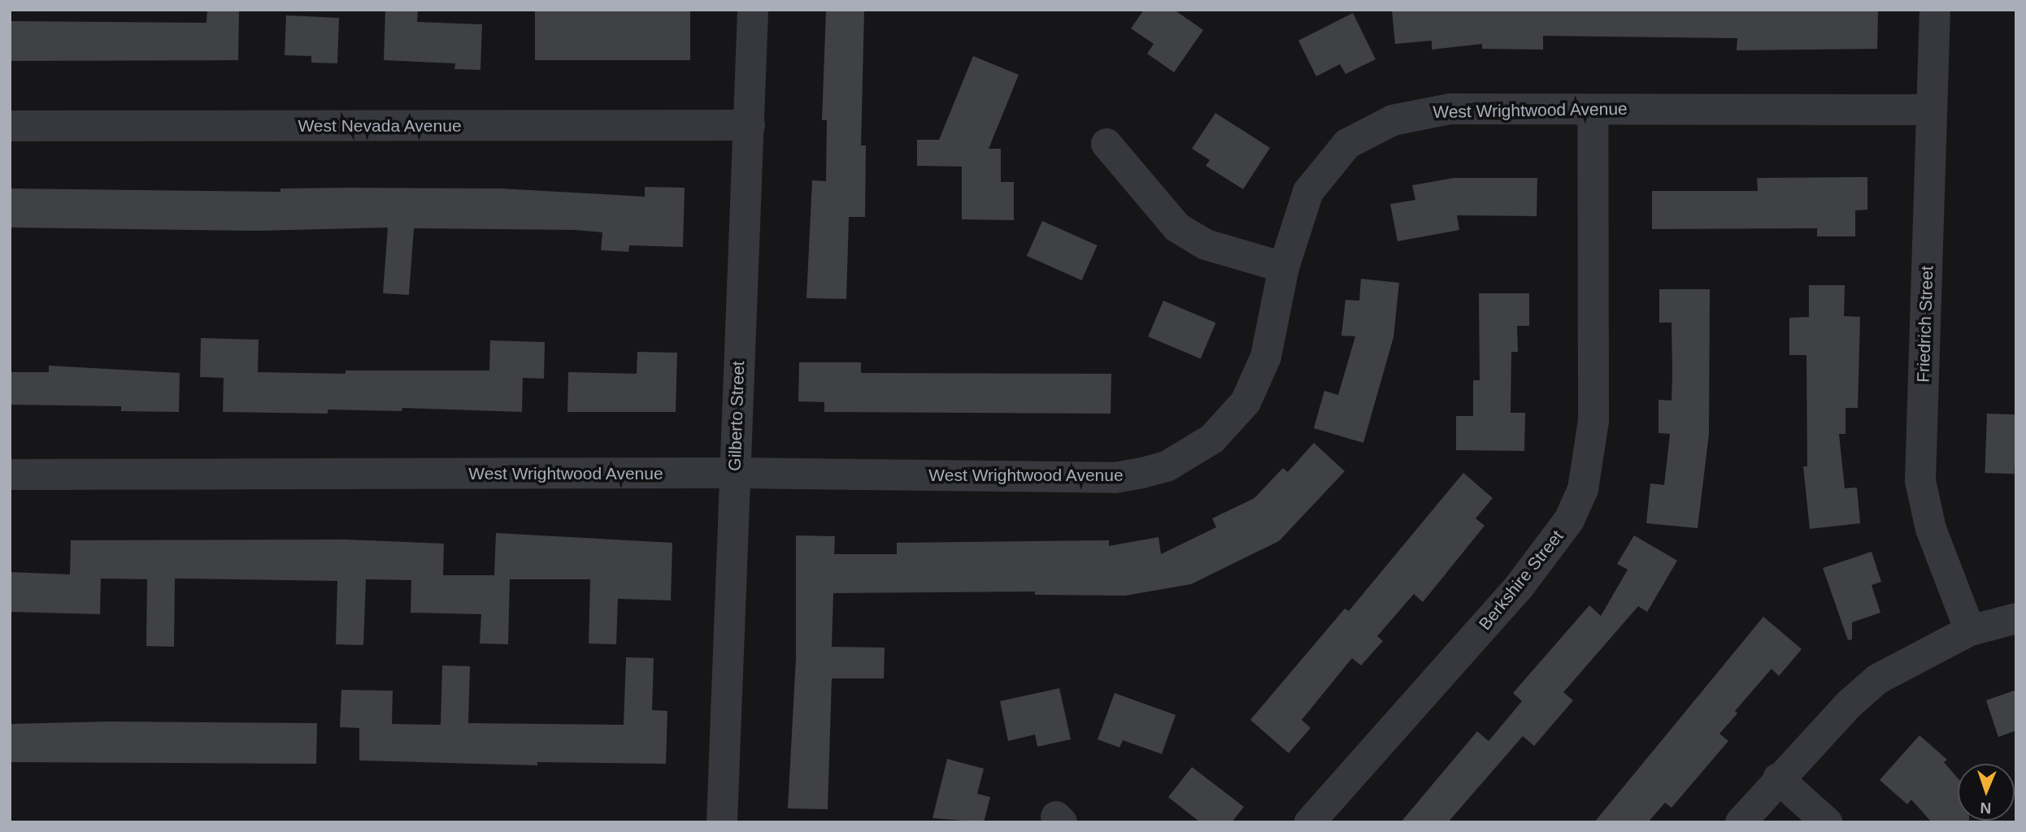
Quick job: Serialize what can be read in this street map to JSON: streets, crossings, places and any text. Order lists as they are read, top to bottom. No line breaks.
{"streets":{"street":["West Wrightwood Avenue","West Nevada Avenue","Friedrich Street","Gilberto Street","Berkshire Street"]},"crossings":[["West Wrightwood Avenue","Friedrich Street"],["West Wrightwood Avenue","Gilberto Street"],["West Wrightwood Avenue","Berkshire Street"],["West Nevada Avenue","Gilberto Street"]],"north":"bottom"}
